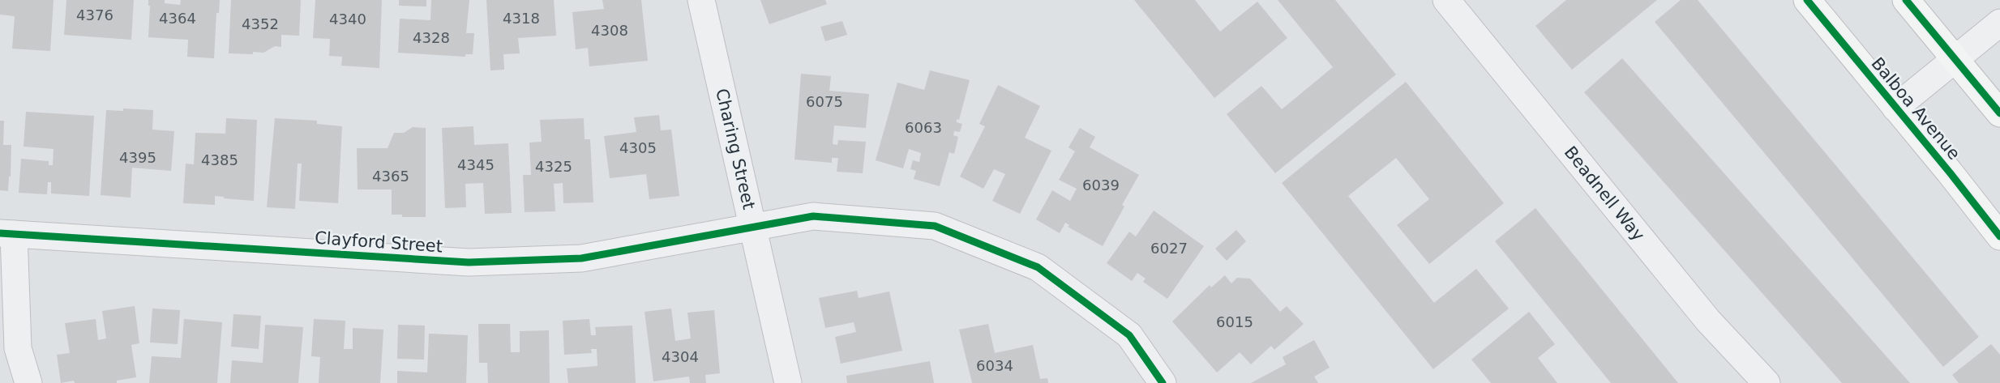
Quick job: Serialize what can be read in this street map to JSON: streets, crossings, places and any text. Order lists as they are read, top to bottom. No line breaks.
{"streets":{"main road":["Balboa Avenue"],"street":["Charing Street","Beadnell Way","Clayford Street"]},"crossings":[["Charing Street","Clayford Street"]],"house_numbers":["4376","4364","4318","4340","4352","4308","4328","6075","6063","4305","4395","4385","4345","4325","4365","6039","6027","6015","4304","6034"]}
